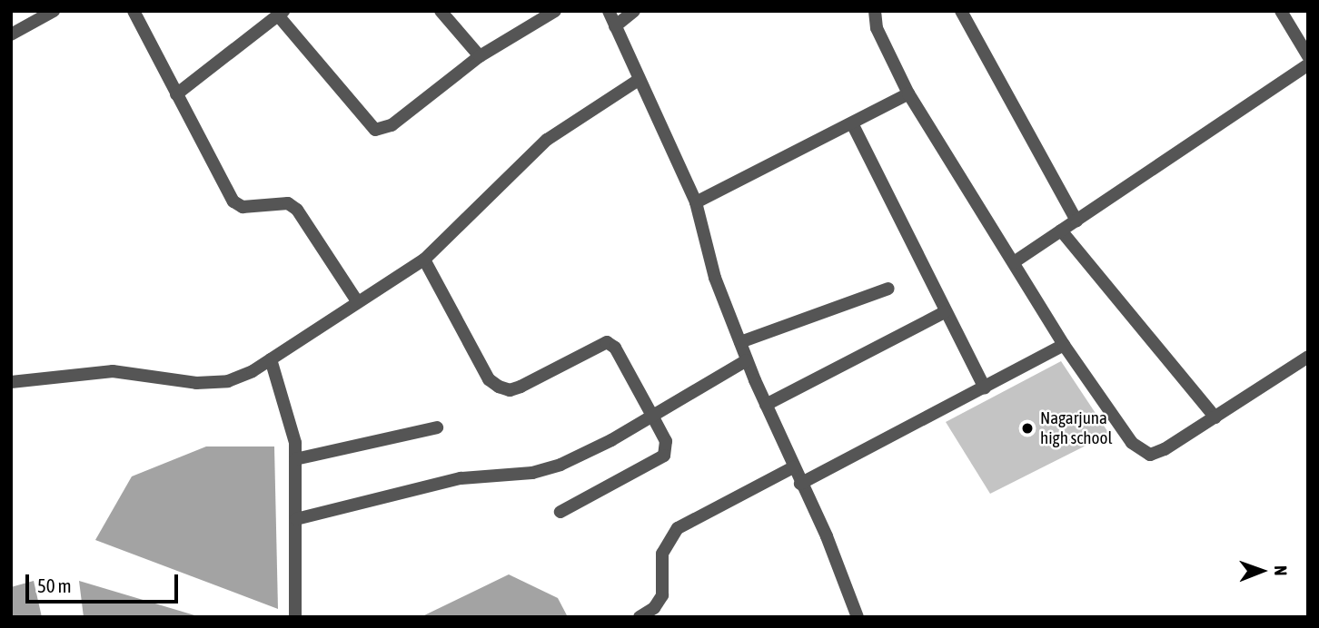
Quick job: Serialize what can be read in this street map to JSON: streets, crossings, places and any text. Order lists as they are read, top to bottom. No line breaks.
{"places":["Nagarjuna high school"],"scale_bar":"50 m","north":"right"}
